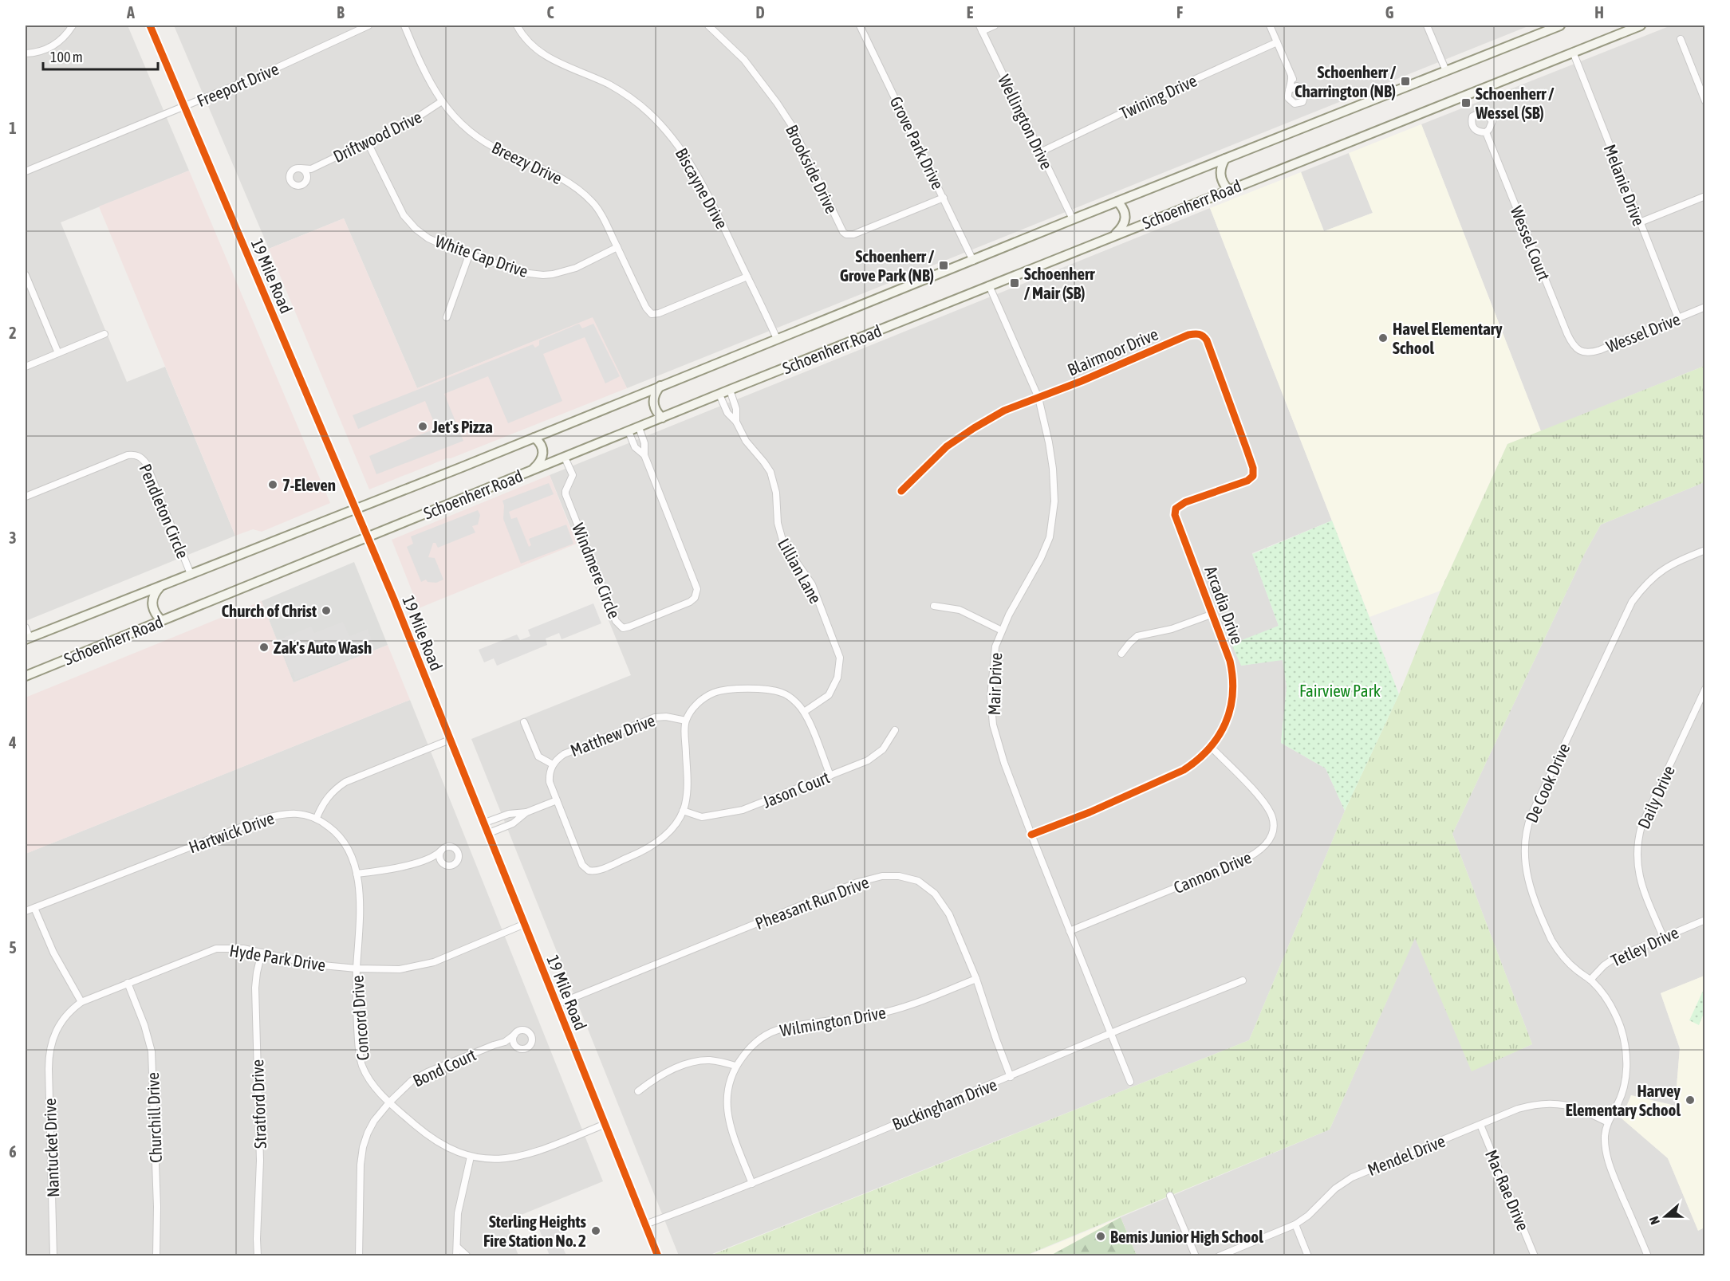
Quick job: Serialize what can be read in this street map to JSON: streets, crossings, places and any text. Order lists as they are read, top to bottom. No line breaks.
{"streets":{"main road":["Schoenherr Road"],"street":["Freeport Drive","Twining Drive","Wellington Drive","Driftwood Drive","Grove Park Drive","Breezy Drive","Brookside Drive","Melanie Drive","Biscayne Drive","Wessel Court","White Cap Drive","19 Mile Road","Wessel Drive","Blairmoor Drive","Pendleton Circle","Windmere Circle","Lillian Lane","Arcadia Drive","Mair Drive","Matthew Drive","De Cook Drive","Jason Court","Daily Drive","Hartwick Drive","Cannon Drive","Pheasant Run Drive","Tetley Drive","Hyde Park Drive","Concord Drive","Wilmington Drive","Bond Court","Stratford Drive","Buckingham Drive","Churchill Drive","Nantucket Drive","Mendel Drive","Mac Rae Drive"]},"crossings":[["Freeport Drive","19 Mile Road"],["Twining Drive","Wellington Drive"],["Wellington Drive","Schoenherr Road"],["Driftwood Drive","Breezy Drive"],["Driftwood Drive","White Cap Drive"],["Grove Park Drive","Brookside Drive"],["Grove Park Drive","Schoenherr Road"],["Breezy Drive","Biscayne Drive"],["Breezy Drive","White Cap Drive"],["Melanie Drive","Schoenherr Road"],["Melanie Drive","Wessel Drive"],["Biscayne Drive","Schoenherr Road"],["Schoenherr Road","19 Mile Road"],["Schoenherr Road","Pendleton Circle"],["Schoenherr Road","Windmere Circle"],["Schoenherr Road","Lillian Lane"],["Schoenherr Road","Mair Drive"],["Wessel Court","Wessel Drive"],["19 Mile Road","Pheasant Run Drive"],["19 Mile Road","Hyde Park Drive"],["19 Mile Road","Concord Drive"],["19 Mile Road","Buckingham Drive"],["Blairmoor Drive","Arcadia Drive"],["Blairmoor Drive","Mair Drive"],["Arcadia Drive","Mair Drive"],["Arcadia Drive","Cannon Drive"],["Mair Drive","Cannon Drive"],["Mair Drive","Buckingham Drive"],["Matthew Drive","Jason Court"],["De Cook Drive","Tetley Drive"],["De Cook Drive","Mendel Drive"],["Daily Drive","Tetley Drive"],["Hartwick Drive","Concord Drive"],["Pheasant Run Drive","Wilmington Drive"],["Pheasant Run Drive","Buckingham Drive"],["Hyde Park Drive","Concord Drive"],["Hyde Park Drive","Stratford Drive"],["Hyde Park Drive","Churchill Drive"],["Hyde Park Drive","Nantucket Drive"],["Concord Drive","Bond Court"],["Wilmington Drive","Buckingham Drive"],["Mendel Drive","Mac Rae Drive"]],"parks":["Fairview Park"],"places":{"transit":["Schoenherr / Charrington (NB)","Schoenherr / Wessel (SB)","Schoenherr / Grove Park (NB)","Schoenherr / Mair (SB)"],"other":["Havel Elementary School","Jet's Pizza","7-Eleven","Church of Christ","Zak's Auto Wash","Harvey Elementary School","Sterling Heights Fire Station No. 2","Bemis Junior High School"]},"scale_bar":"100 m","north":"left","grid":{"columns":["A","B","C","D","E","F","G","H"],"rows":["1","2","3","4","5","6"]}}
